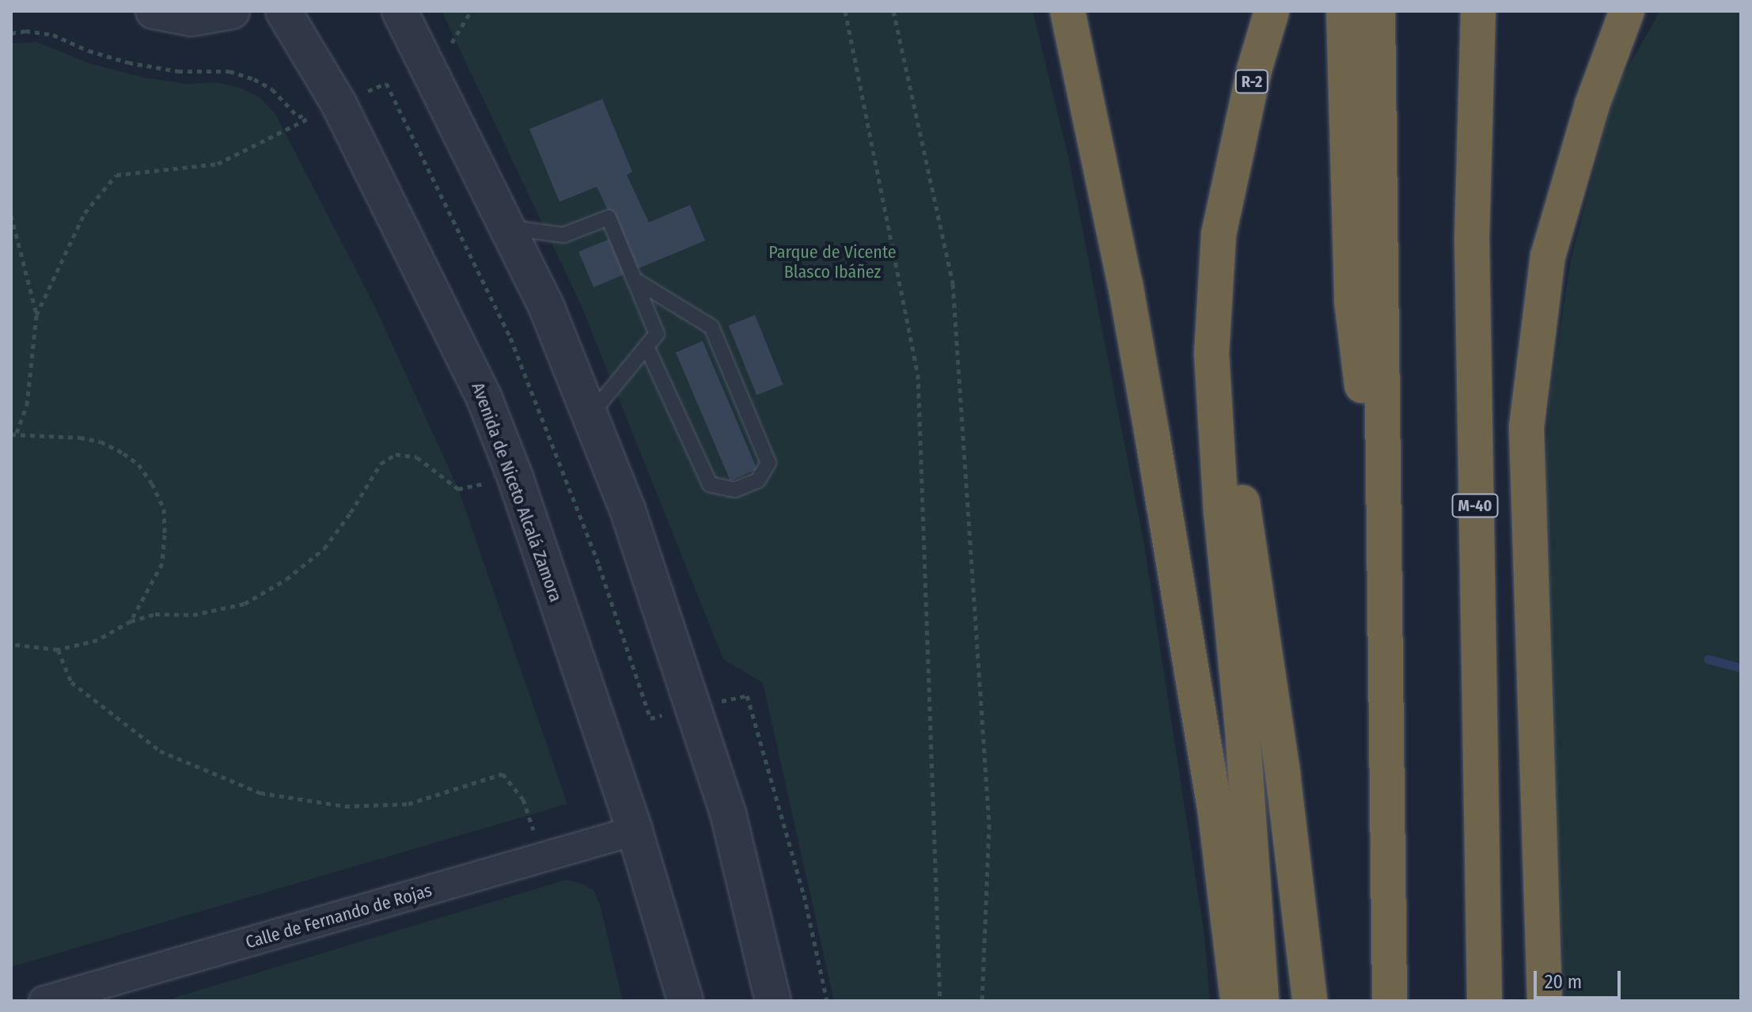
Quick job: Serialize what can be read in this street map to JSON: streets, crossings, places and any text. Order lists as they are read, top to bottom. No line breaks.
{"streets":{"highway":["R-2","M-40"],"street":["Avenida de Niceto Alcalá Zamora","Calle de Fernando de Rojas"]},"crossings":[["Avenida de Niceto Alcalá Zamora","Calle de Fernando de Rojas"]],"parks":["Parque de Vicente Blasco Ibáñez"],"scale_bar":"20 m"}
